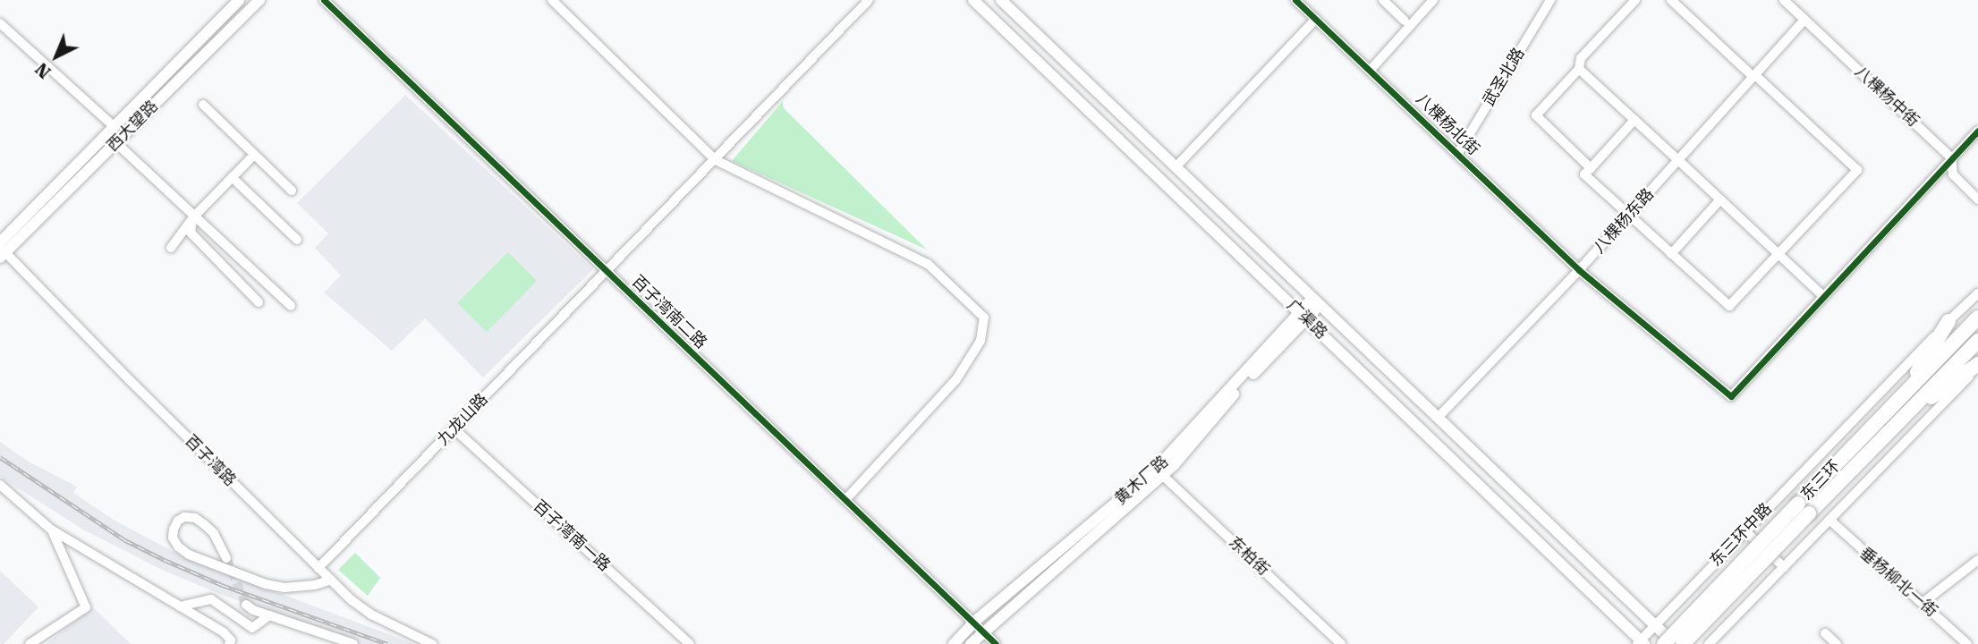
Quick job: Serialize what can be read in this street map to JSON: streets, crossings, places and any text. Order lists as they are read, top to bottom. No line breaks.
{"streets":{"highway":["东三环"],"main road":["西大望路","广渠路","黄木厂路"],"street":["武圣北路","八棵杨中街","八棵杨北街","八棵杨东路","百子湾南二路","九龙山路","百子湾路","东三环中路","百子湾南一路","东柏街","垂杨柳北一街"]},"crossings":[["武圣北路","八棵杨北街"],["八棵杨中街","八棵杨东路"],["八棵杨北街","八棵杨东路"],["西大望路","百子湾路"],["八棵杨东路","广渠路"],["百子湾南二路","九龙山路"],["百子湾南二路","黄木厂路"],["广渠路","黄木厂路"],["广渠路","东三环中路"],["九龙山路","百子湾路"],["九龙山路","百子湾南一路"],["黄木厂路","东柏街"]],"north":"bottom left"}
